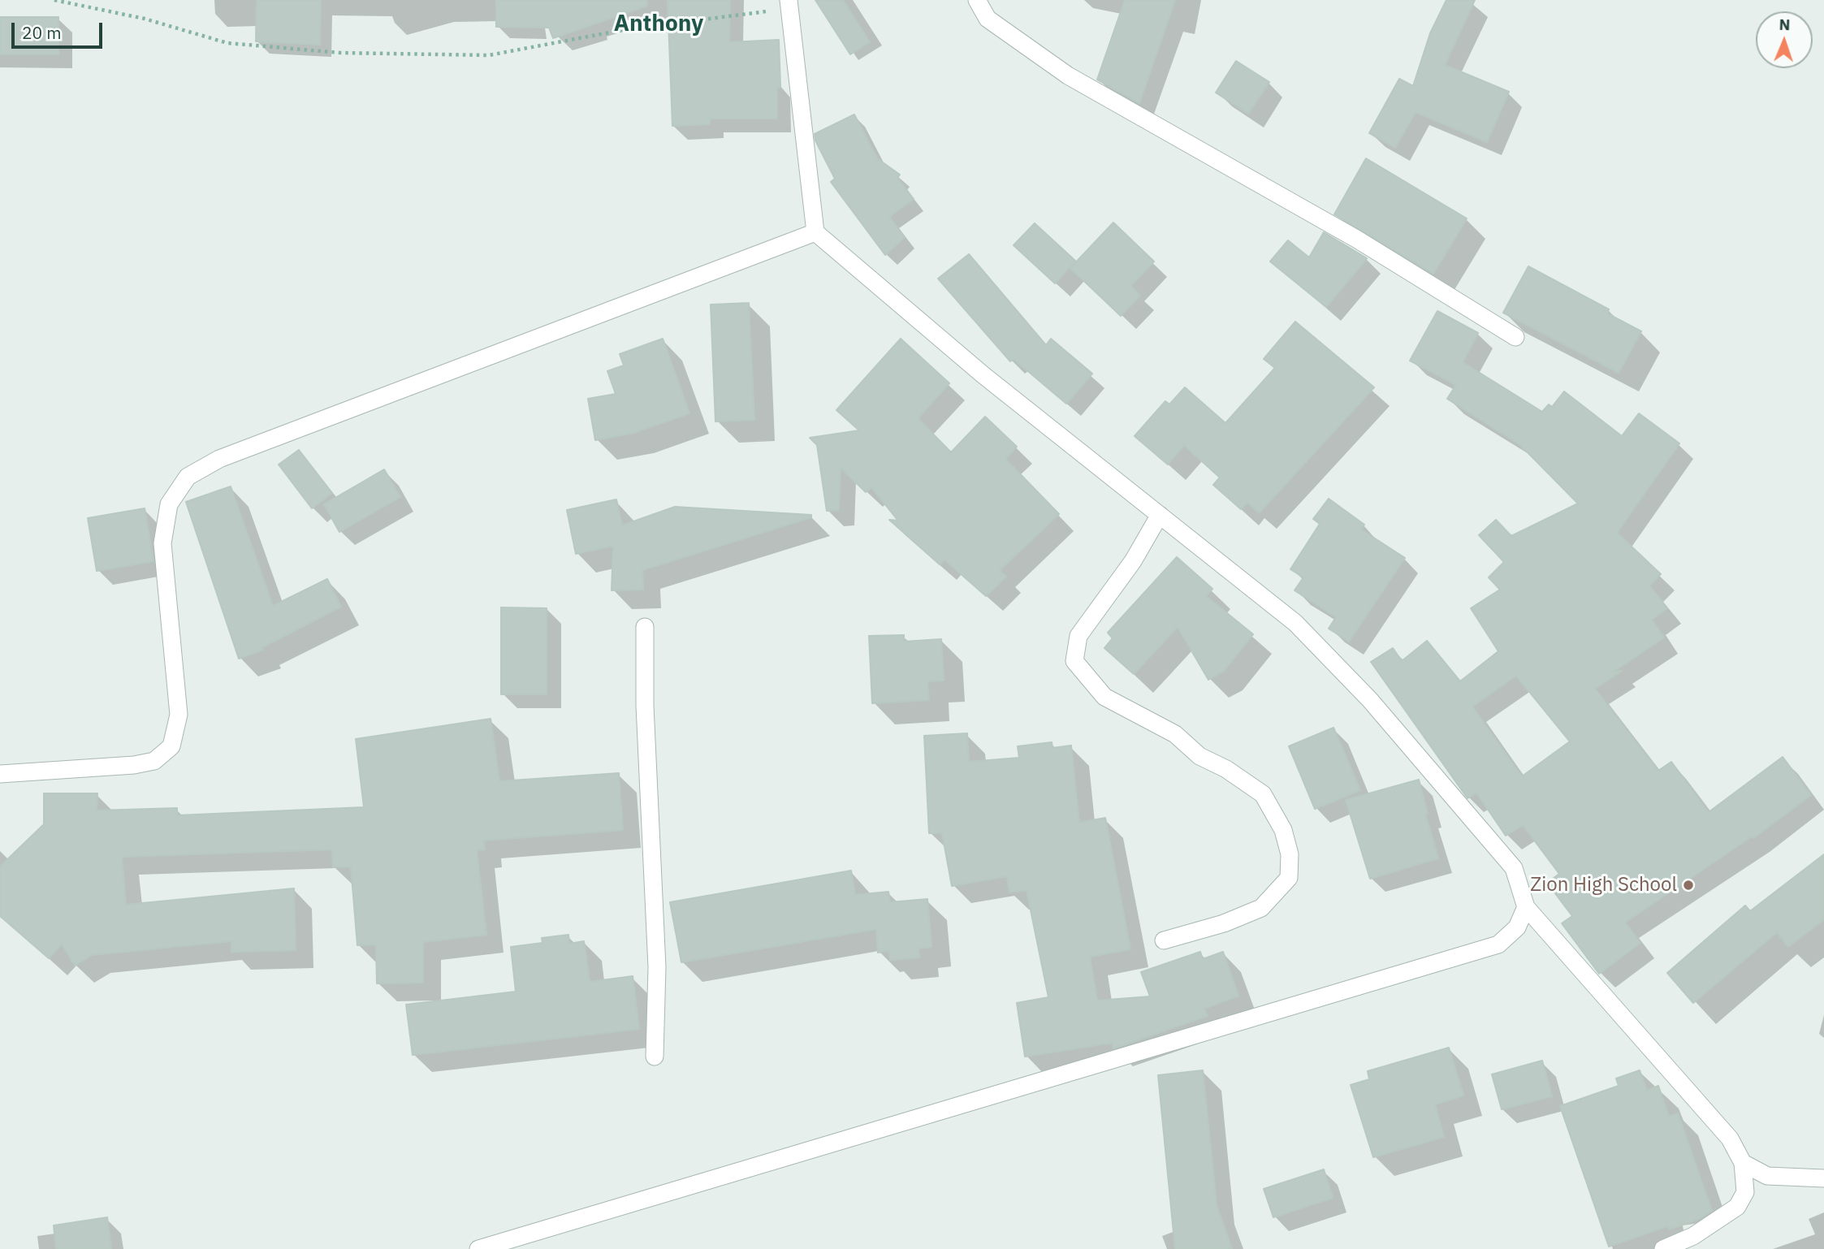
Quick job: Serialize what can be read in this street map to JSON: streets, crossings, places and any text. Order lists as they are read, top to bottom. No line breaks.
{"districts":["Anthony"],"places":["Zion High School"],"scale_bar":"20 m","north":"top"}
